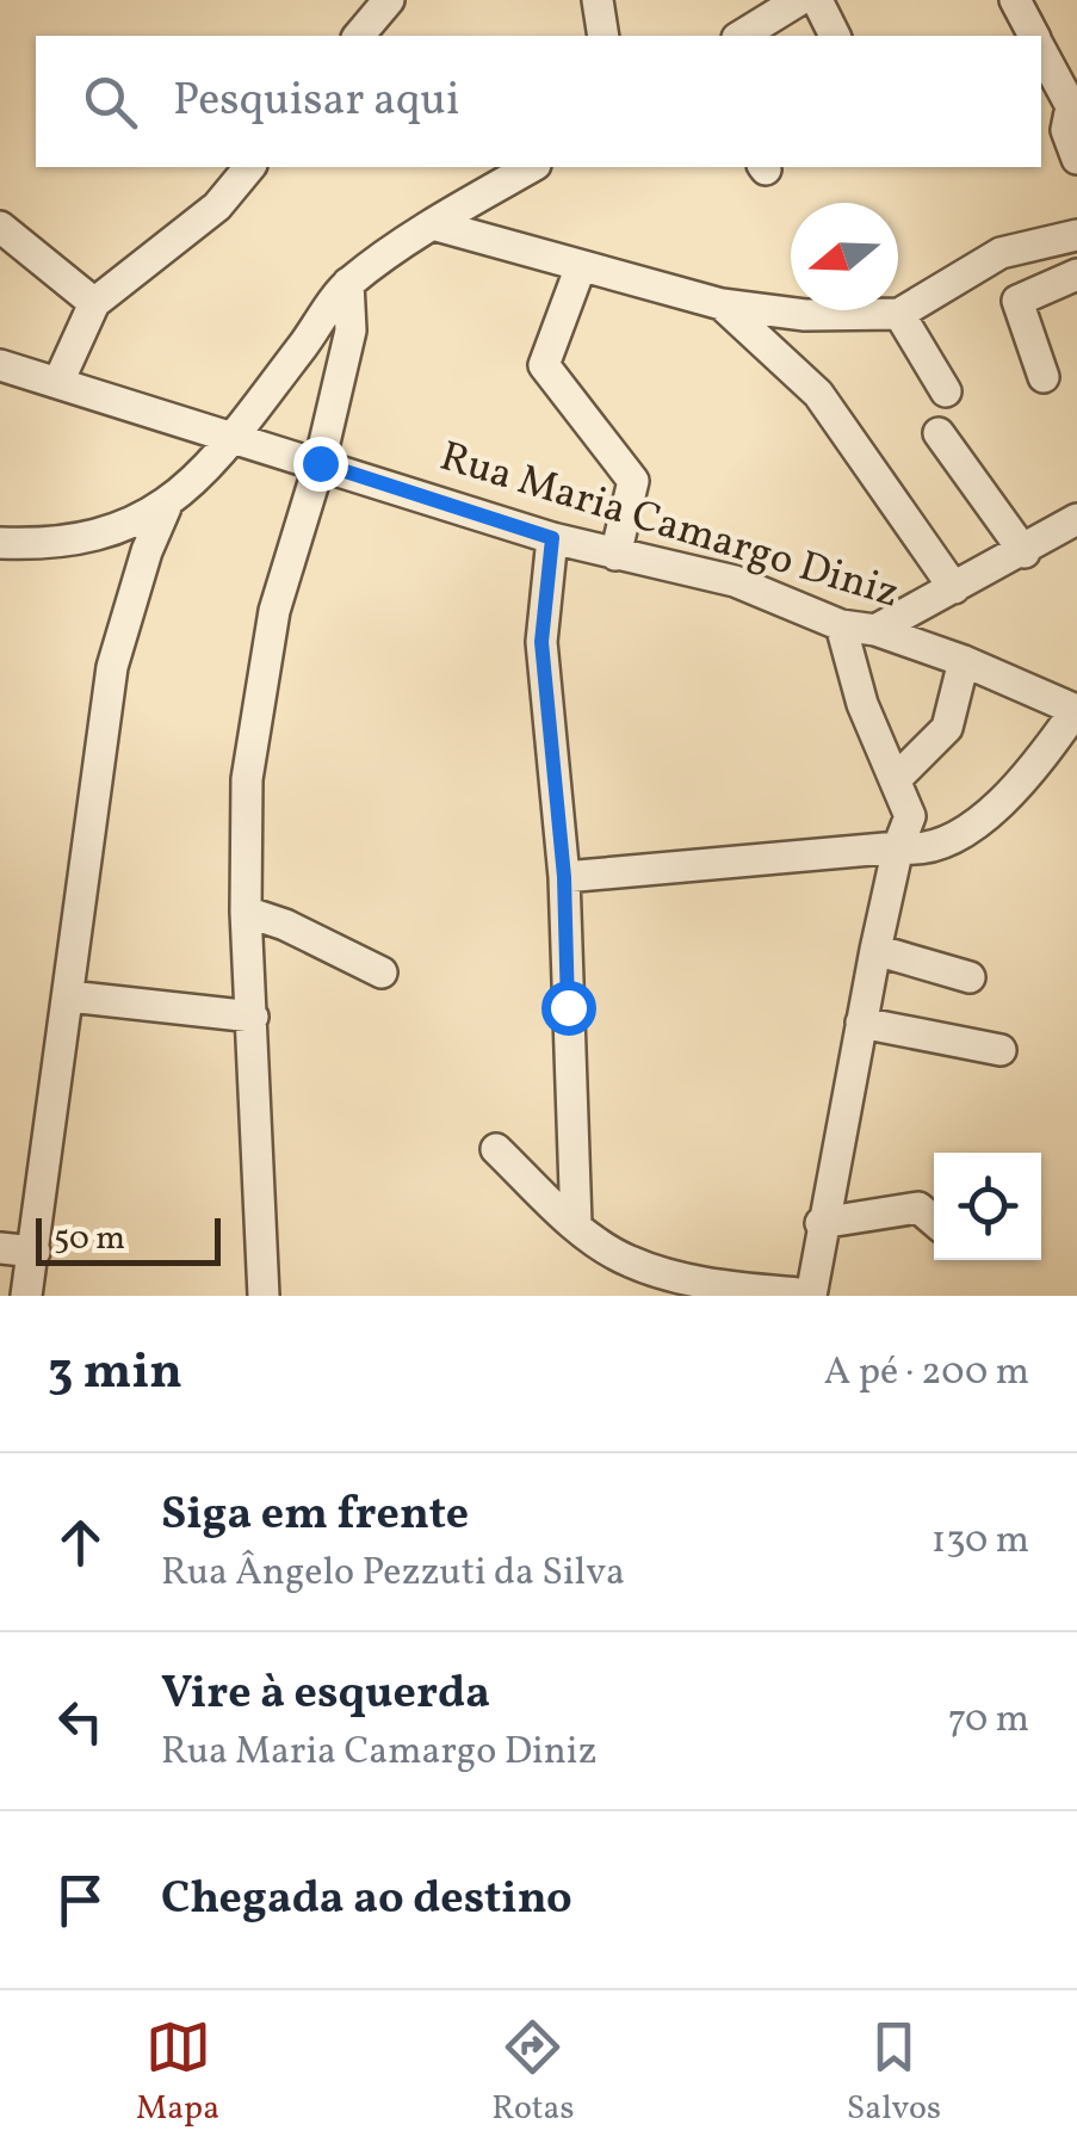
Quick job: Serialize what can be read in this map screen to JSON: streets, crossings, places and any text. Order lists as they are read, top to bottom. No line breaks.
{"streets":{"street":["Rua Maria Camargo Diniz"]},"scale_bar":"50 m","north":"left","page":{"search":"Pesquisar aqui","scale":"50 m","heading":["3 min","A pé · 200 m"],"list":[["Siga em frente","Rua Ângelo Pezzuti da Silva","130 m"],["Vire à esquerda","Rua Maria Camargo Diniz","70 m"],"Chegada ao destino"],"nav":["Mapa","Rotas","Salvos"]}}
